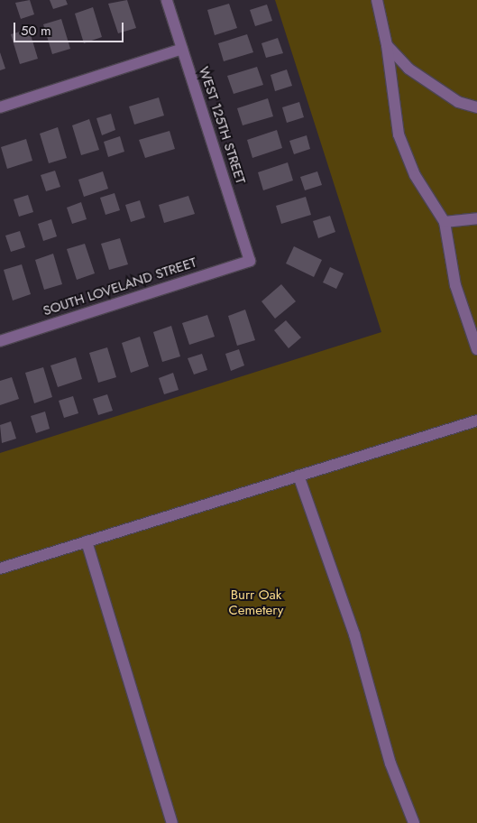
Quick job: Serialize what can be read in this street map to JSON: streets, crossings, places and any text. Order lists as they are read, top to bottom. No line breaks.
{"streets":{"street":["WEST 125TH STREET","SOUTH LOVELAND STREET"]},"crossings":[["WEST 125TH STREET","SOUTH LOVELAND STREET"]],"parks":["Burr Oak Cemetery"],"scale_bar":"50 m"}
